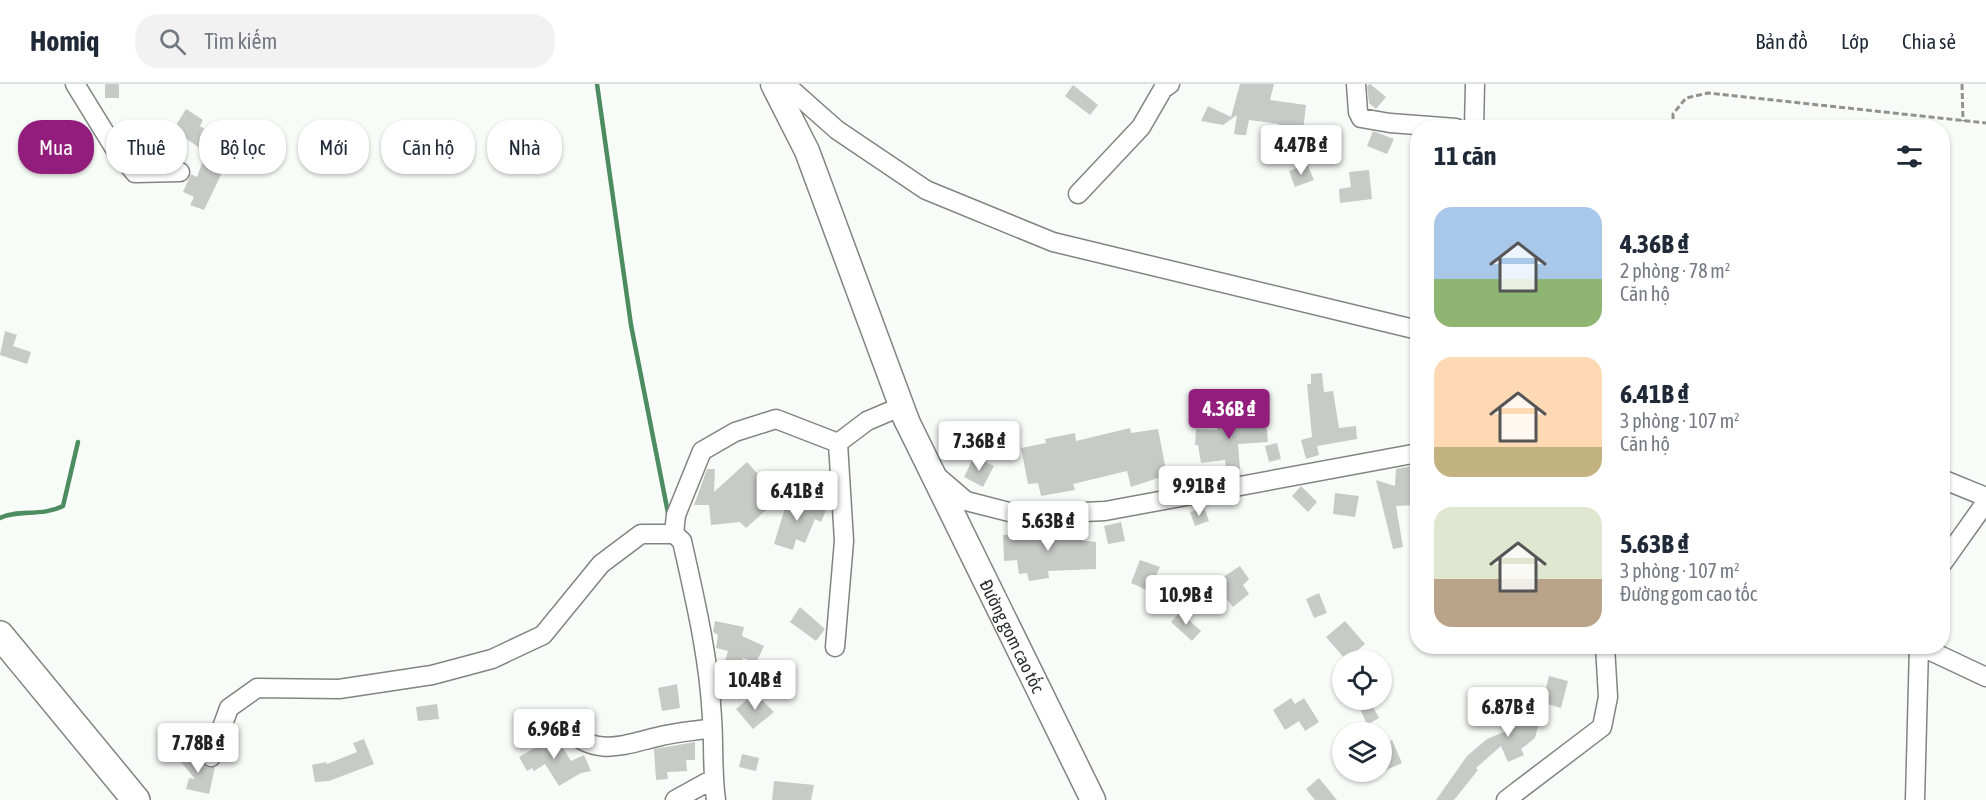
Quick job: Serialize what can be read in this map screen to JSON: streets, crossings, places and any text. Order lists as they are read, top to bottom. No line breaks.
{"streets":{"main road":["Đường gom cao tốc"]},"page":{"header":"Homiq","search":"Tìm kiếm","nav":["Bản đồ","Lớp","Chia sẻ"],"chip":["Mua","Thuê","Bộ lọc","Mới","Căn hộ","Nhà"],"heading":"11 căn","price":["4.47B ₫","4.36B ₫","7.36B ₫","9.91B ₫","6.41B ₫","5.63B ₫","10.9B ₫","10.4B ₫","6.87B ₫","6.96B ₫","7.78B ₫"],"list":[{"name":"4.36B ₫","note":"2 phòng · 78 m² · Căn hộ"},{"name":"6.41B ₫","note":"3 phòng · 107 m² · Căn hộ"},{"name":"5.63B ₫","note":"3 phòng · 107 m² · Đường gom cao tốc"}]}}
